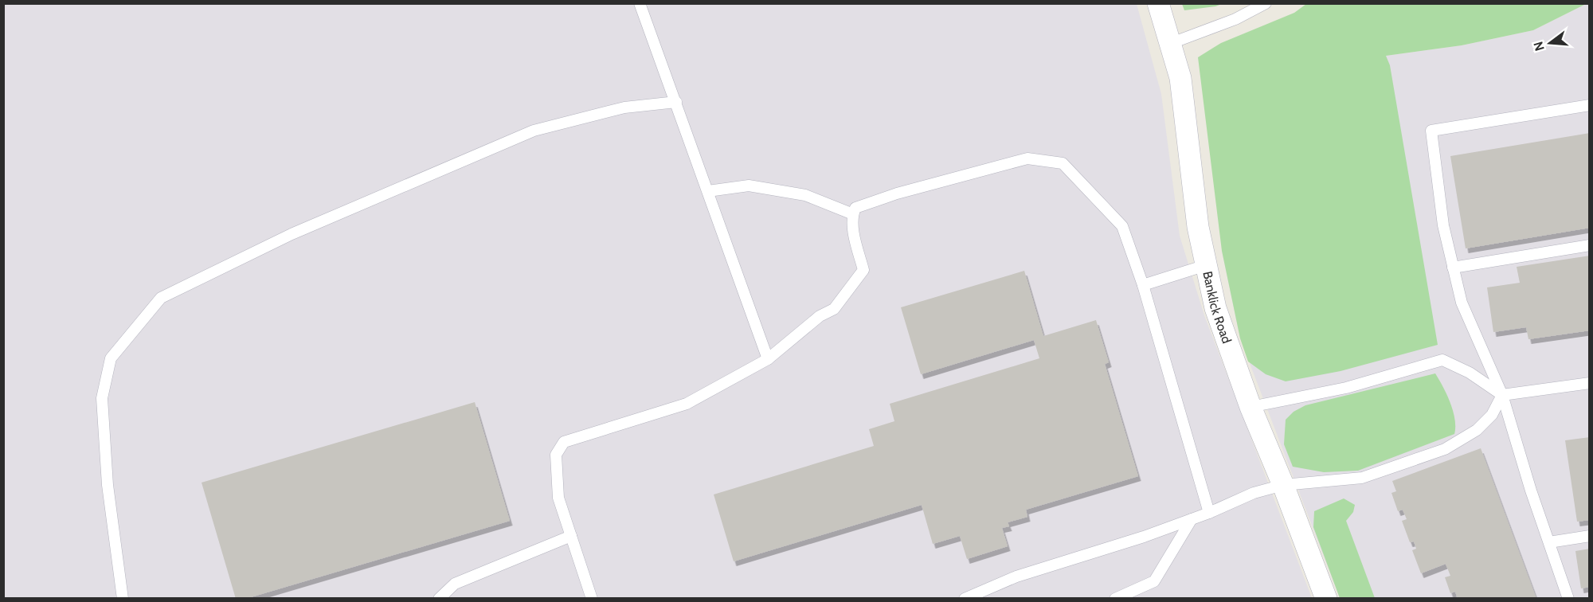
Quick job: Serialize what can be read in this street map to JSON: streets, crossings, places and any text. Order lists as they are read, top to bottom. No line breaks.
{"streets":{"street":["Banklick Road"]},"north":"left"}
